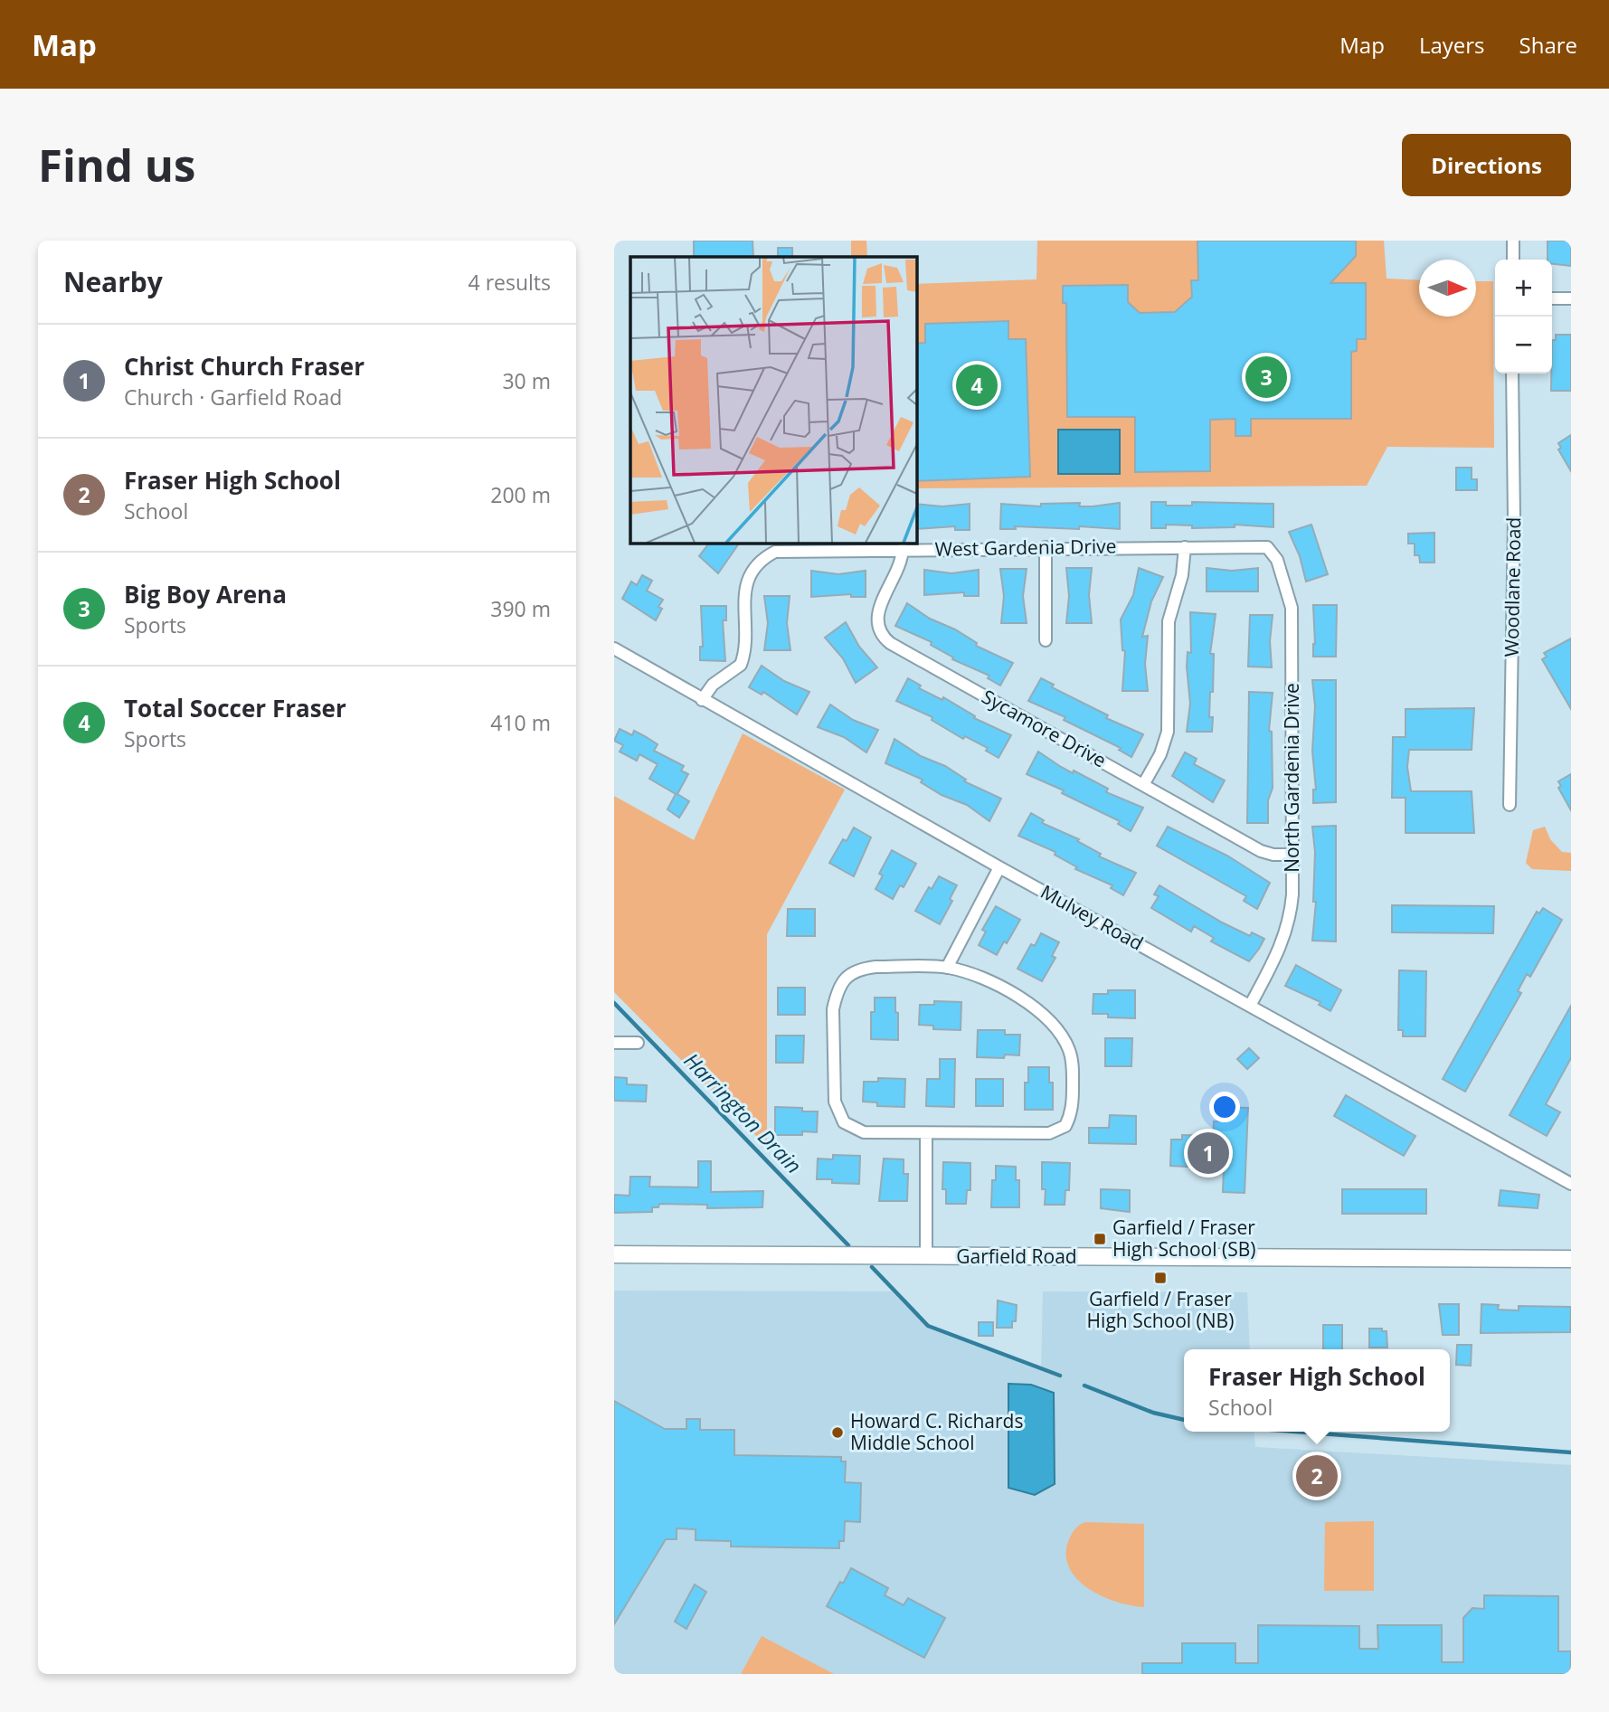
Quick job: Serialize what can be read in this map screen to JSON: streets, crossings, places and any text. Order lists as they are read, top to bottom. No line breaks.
{"streets":{"main road":["Garfield Road"],"street":["West Gardenia Drive","Woodlane Road","Sycamore Drive","North Gardenia Drive","Mulvey Road"]},"crossings":[["West Gardenia Drive","Sycamore Drive"],["West Gardenia Drive","North Gardenia Drive"],["West Gardenia Drive","Mulvey Road"],["Sycamore Drive","North Gardenia Drive"],["North Gardenia Drive","Mulvey Road"]],"water":["Harrington Drain"],"places":{"transit":["Garfield / Fraser High School (SB)","Garfield / Fraser High School (NB)"],"other":["Howard C. Richards Middle School"]},"north":"right","page":{"header":"Map","nav":["Map","Layers","Share"],"buttons":"Directions","title":"Find us","heading":["Nearby","4 results"],"map_buttons":["+","−"],"list":[{"mark":"1","name":"Christ Church Fraser","note":"Church · Garfield Road","value":"30 m"},{"mark":"2","name":"Fraser High School","note":"School","value":"200 m"},{"mark":"3","name":"Big Boy Arena","note":"Sports","value":"390 m"},{"mark":"4","name":"Total Soccer Fraser","note":"Sports","value":"410 m"}],"pins":["3","4","1","2"],"popup":["Fraser High School","School"]}}
